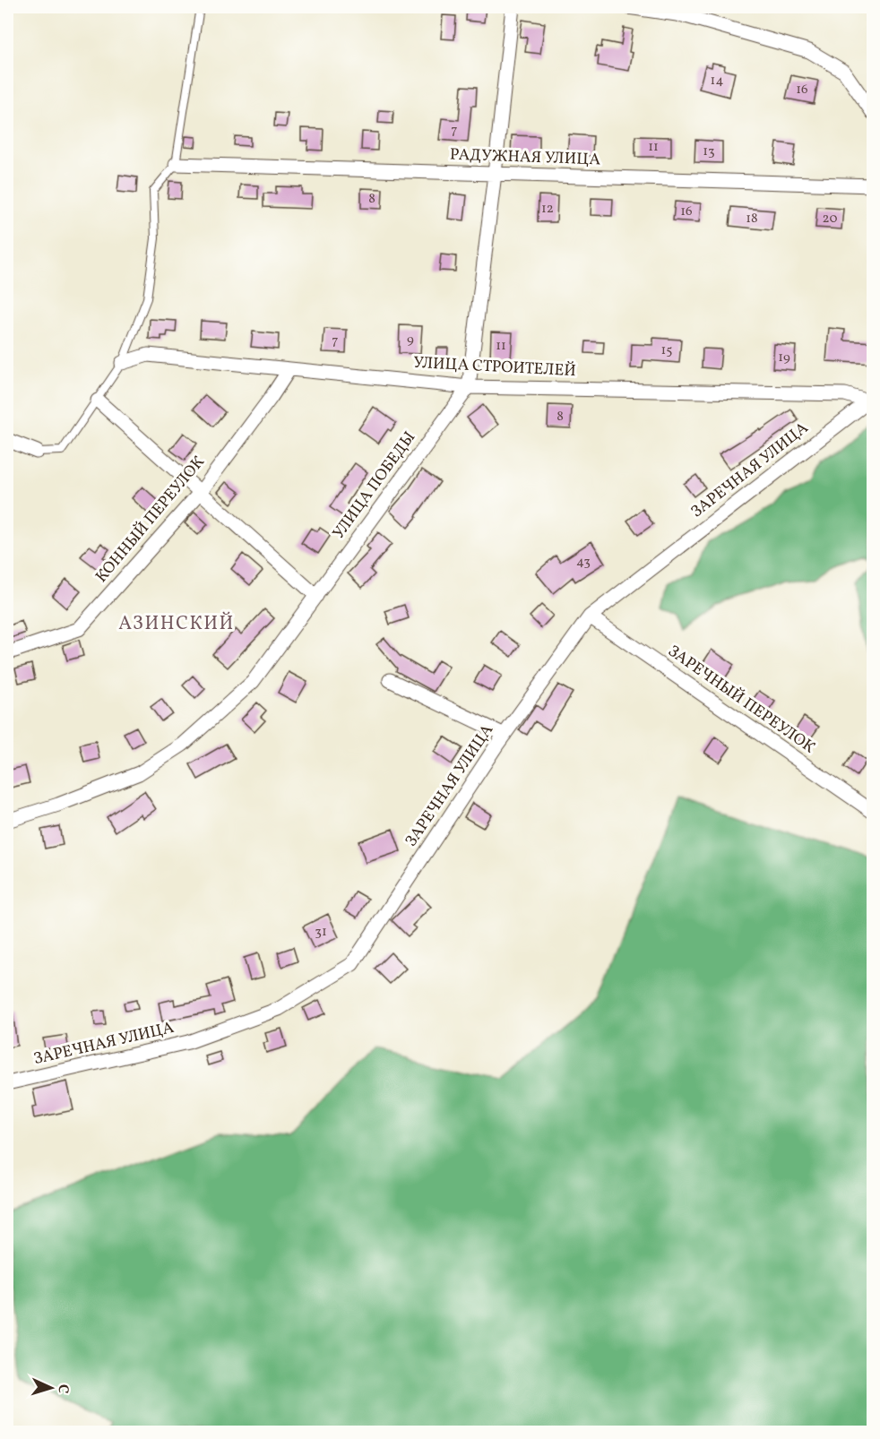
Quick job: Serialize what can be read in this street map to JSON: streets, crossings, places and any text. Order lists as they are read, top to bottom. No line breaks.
{"streets":{"street":["РАДУЖНАЯ УЛИЦА","УЛИЦА СТРОИТЕЛЕЙ","ЗАРЕЧНАЯ УЛИЦА","УЛИЦА ПОБЕДЫ","КОННЫЙ ПЕРЕУЛОК","ЗАРЕЧНЫЙ ПЕРЕУЛОК"]},"crossings":[["РАДУЖНАЯ УЛИЦА","УЛИЦА ПОБЕДЫ"],["УЛИЦА СТРОИТЕЛЕЙ","ЗАРЕЧНАЯ УЛИЦА"],["УЛИЦА СТРОИТЕЛЕЙ","УЛИЦА ПОБЕДЫ"],["УЛИЦА СТРОИТЕЛЕЙ","КОННЫЙ ПЕРЕУЛОК"],["ЗАРЕЧНАЯ УЛИЦА","ЗАРЕЧНЫЙ ПЕРЕУЛОК"]],"districts":["АЗИНСКИЙ"],"house_numbers":["14","16","7","11","13","8","12","16","18","20","9","7","11","15","19","8","43","31"],"north":"right"}
